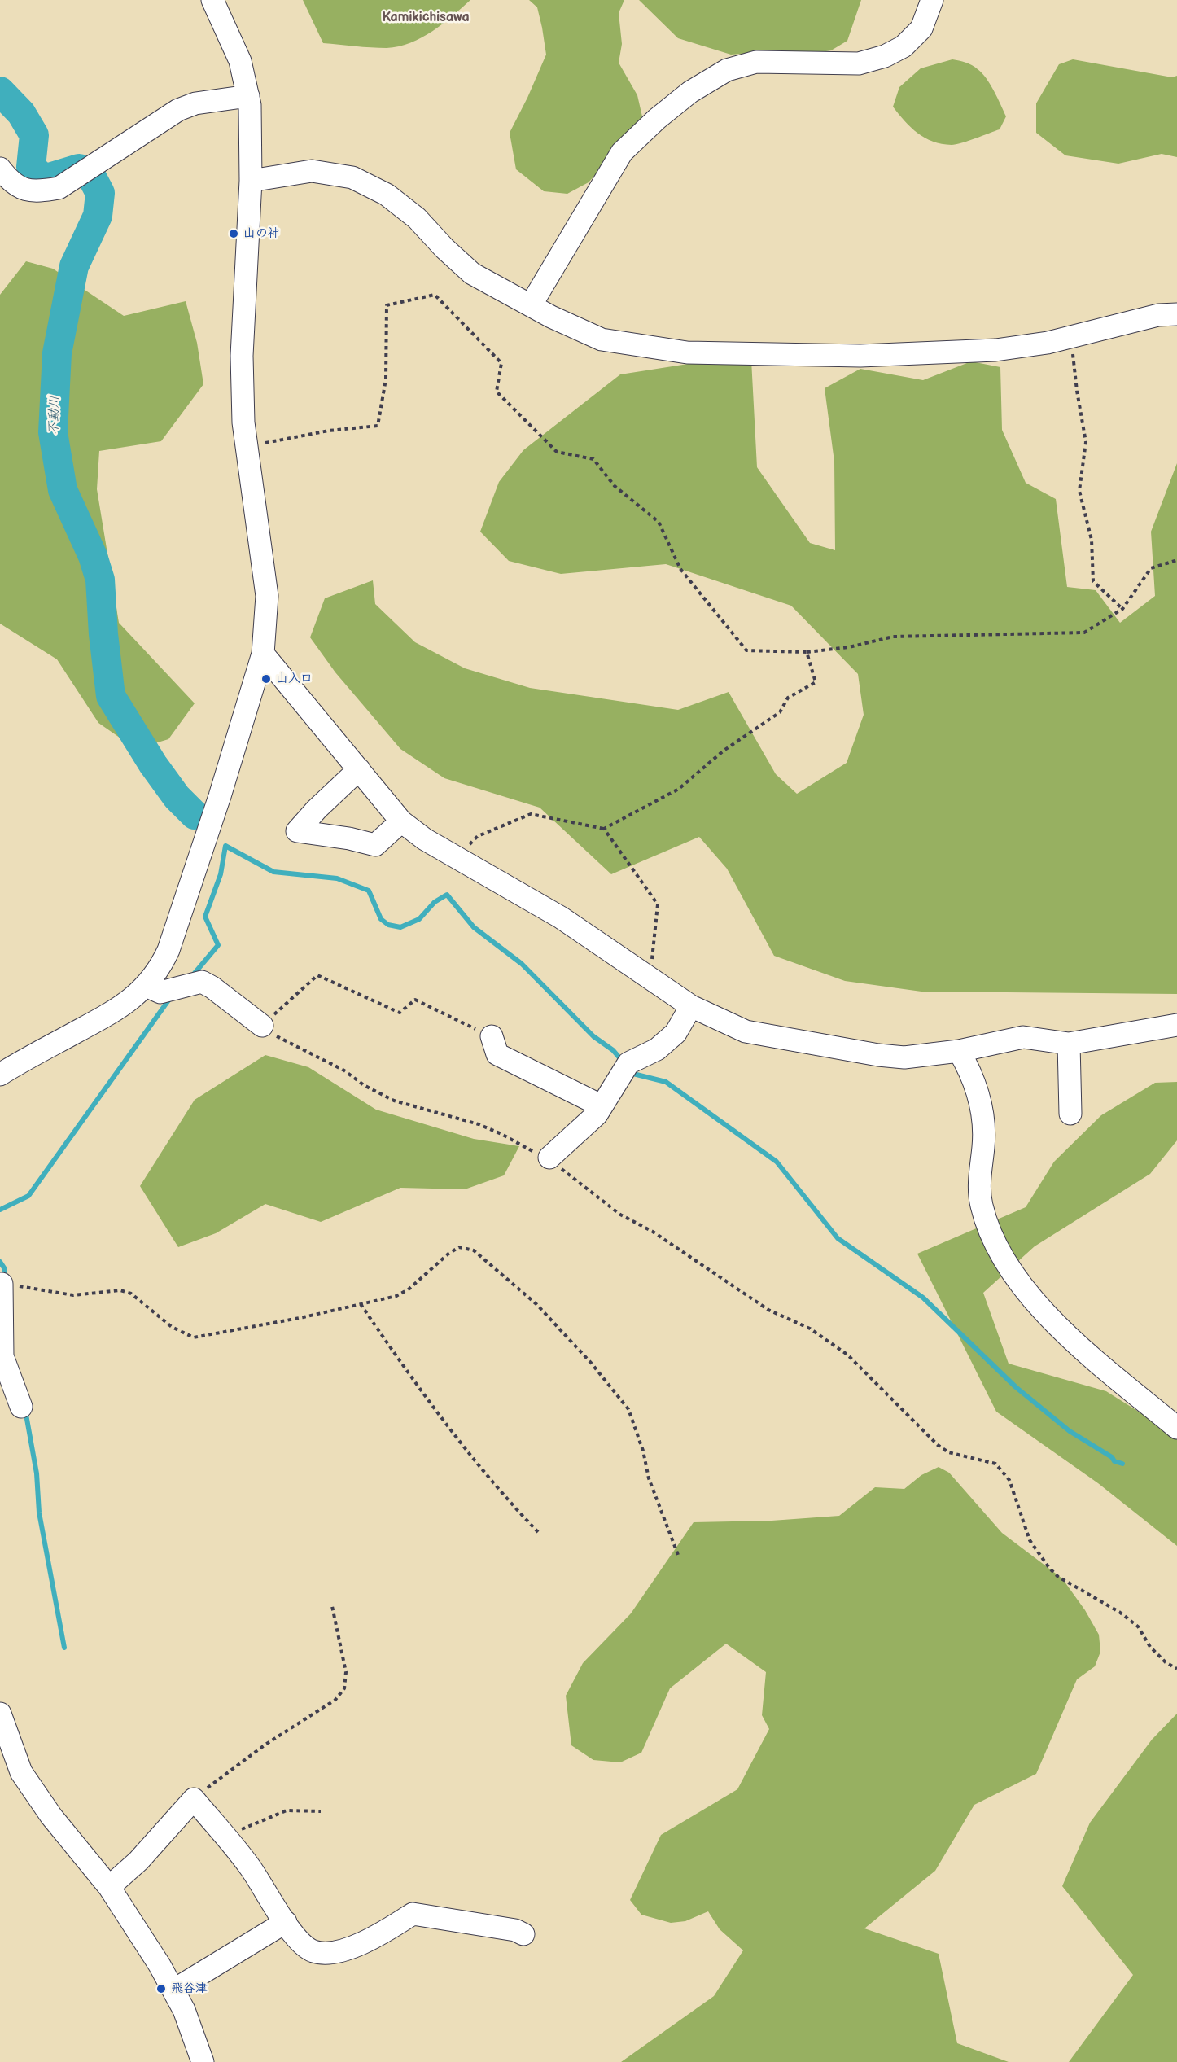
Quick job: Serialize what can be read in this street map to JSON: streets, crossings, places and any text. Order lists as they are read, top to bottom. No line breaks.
{"districts":["Kamikichisawa"],"water":["不動川"],"places":["山の神","山入口","飛谷津"]}
